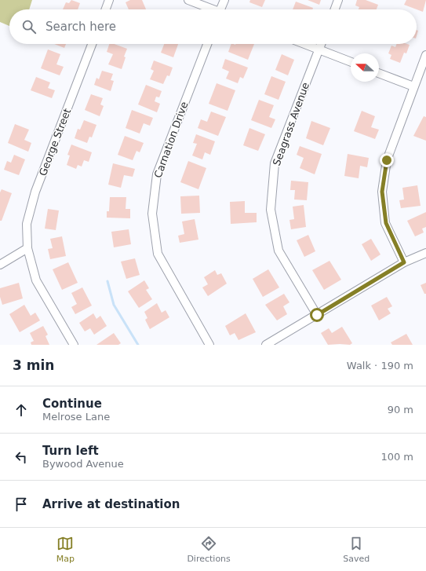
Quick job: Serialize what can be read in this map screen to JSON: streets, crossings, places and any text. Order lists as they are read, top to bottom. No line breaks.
{"streets":{"street":["Seagrass Avenue","Carnation Drive","George Street"]},"north":"left","page":{"search":"Search here","heading":["3 min","Walk · 190 m"],"list":[["Continue","Melrose Lane","90 m"],["Turn left","Bywood Avenue","100 m"],"Arrive at destination"],"nav":["Map","Directions","Saved"]}}
